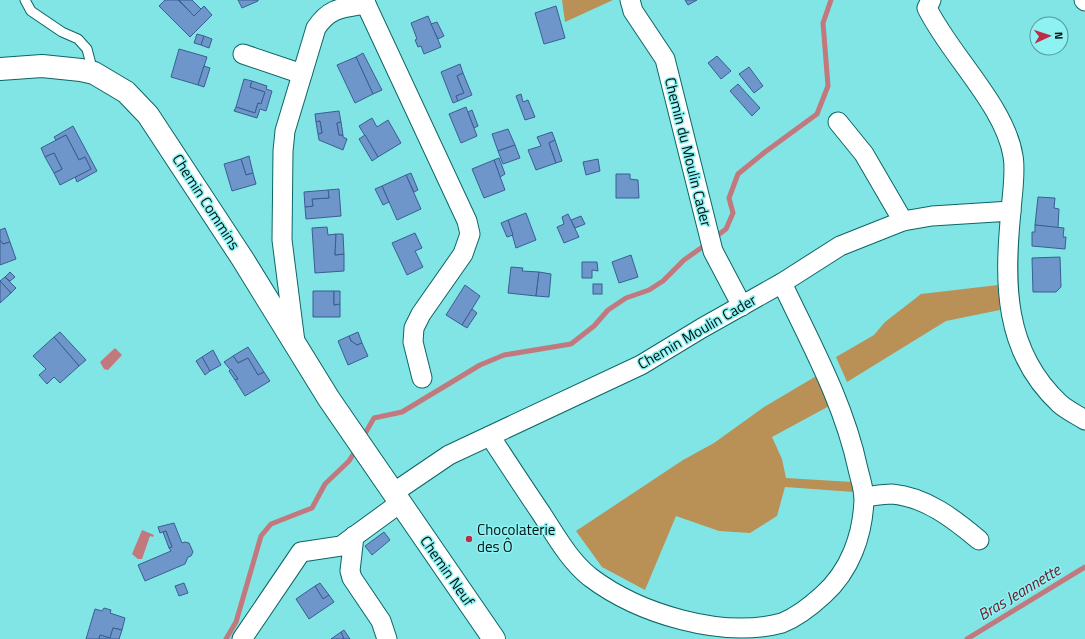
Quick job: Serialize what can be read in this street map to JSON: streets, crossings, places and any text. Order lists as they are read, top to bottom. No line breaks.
{"streets":{"street":["Chemin du Moulin Cader","Chemin Commins","Chemin Moulin Cader","Chemin Neuf"]},"crossings":[["Chemin du Moulin Cader","Chemin Moulin Cader"],["Chemin Commins","Chemin Neuf"],["Chemin Moulin Cader","Chemin Neuf"]],"water":["Bras Jeannette"],"places":["Chocolaterie des Ô"],"north":"right"}
